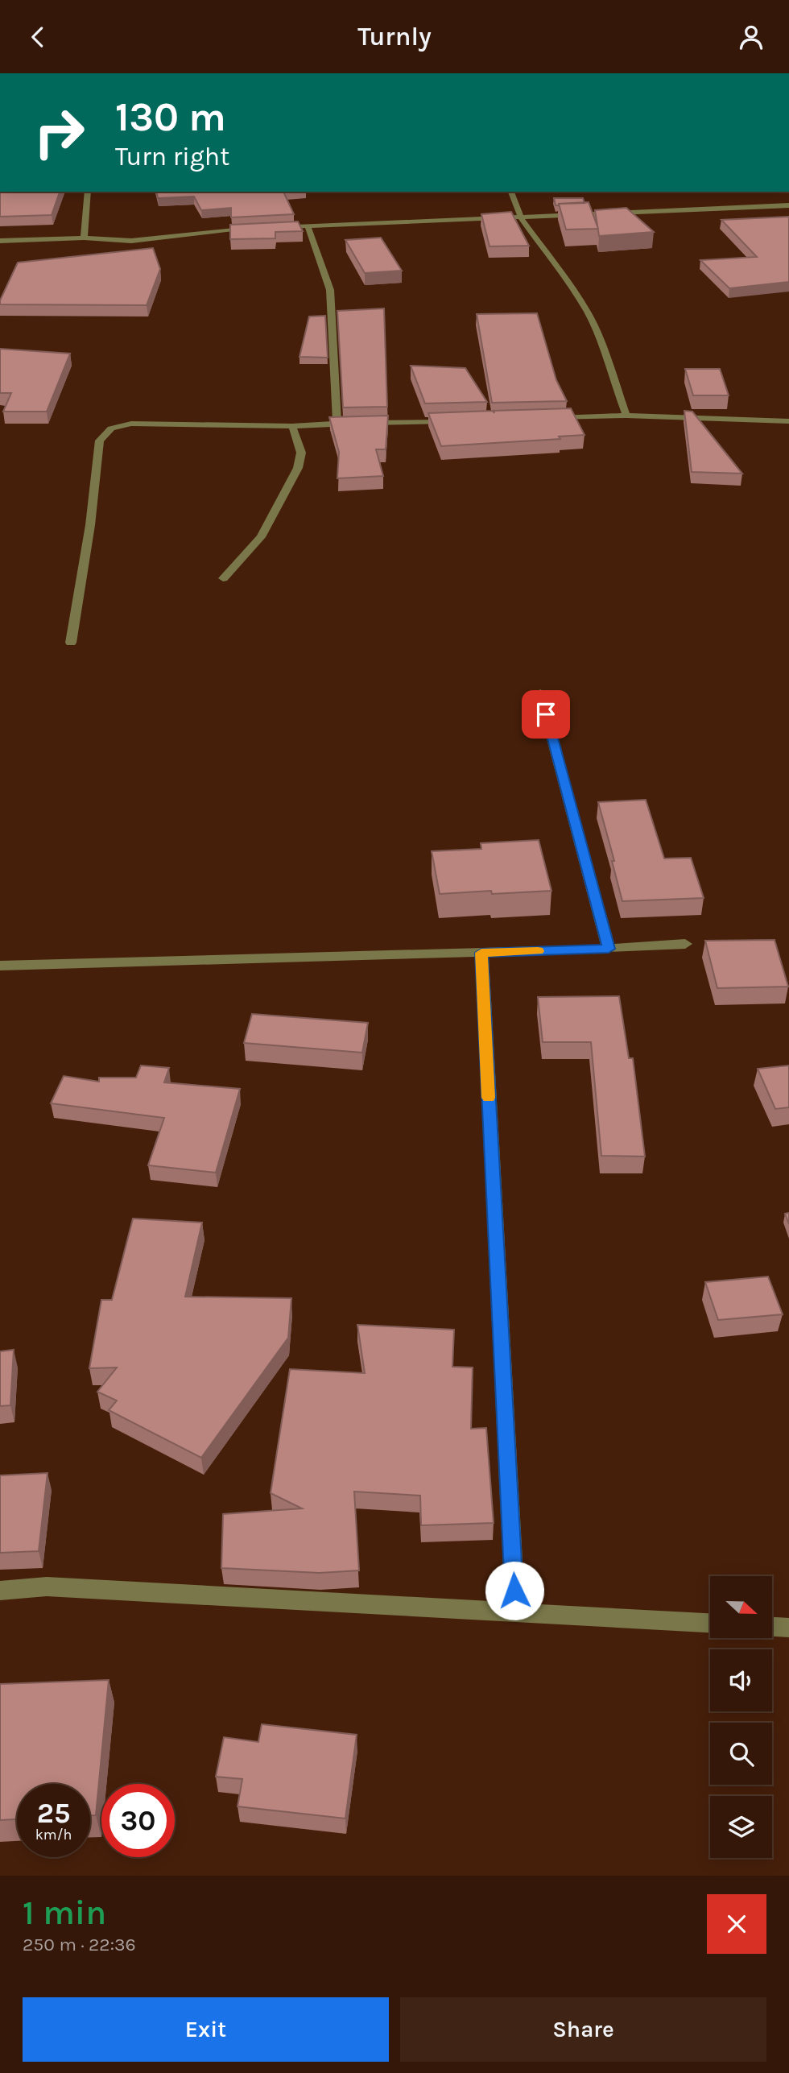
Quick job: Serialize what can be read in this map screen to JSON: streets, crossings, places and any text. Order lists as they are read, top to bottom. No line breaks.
{"north":"right","page":{"header":"Turnly","turn":["130 m","Turn right"],"speed":"25 km/h","limit":"30","heading":["1 min","250 m · 22:36"],"buttons":["Exit","Share"]}}
